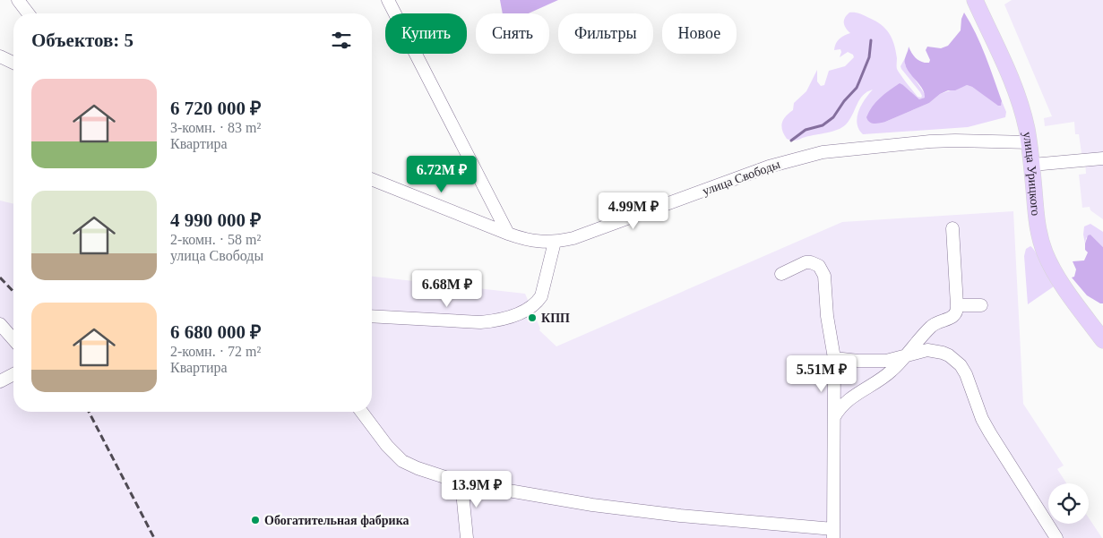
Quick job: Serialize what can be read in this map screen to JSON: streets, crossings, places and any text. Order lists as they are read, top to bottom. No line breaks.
{"streets":{"main road":["улица Урицкого"],"street":["улица Свободы"]},"crossings":[["улица Урицкого","улица Свободы"]],"places":["КПП","Обогатительная фабрика"],"page":{"chip":["Купить","Снять","Фильтры","Новое"],"heading":"Объектов: 5","list":[{"name":"6 720 000 ₽","note":"3-комн. · 83 m² · Квартира"},{"name":"4 990 000 ₽","note":"2-комн. · 58 m² · улица Свободы"},{"name":"6 680 000 ₽","note":"2-комн. · 72 m² · Квартира"}],"price":["6.72M ₽","4.99M ₽","6.68M ₽","5.51M ₽","13.9M ₽"]}}
